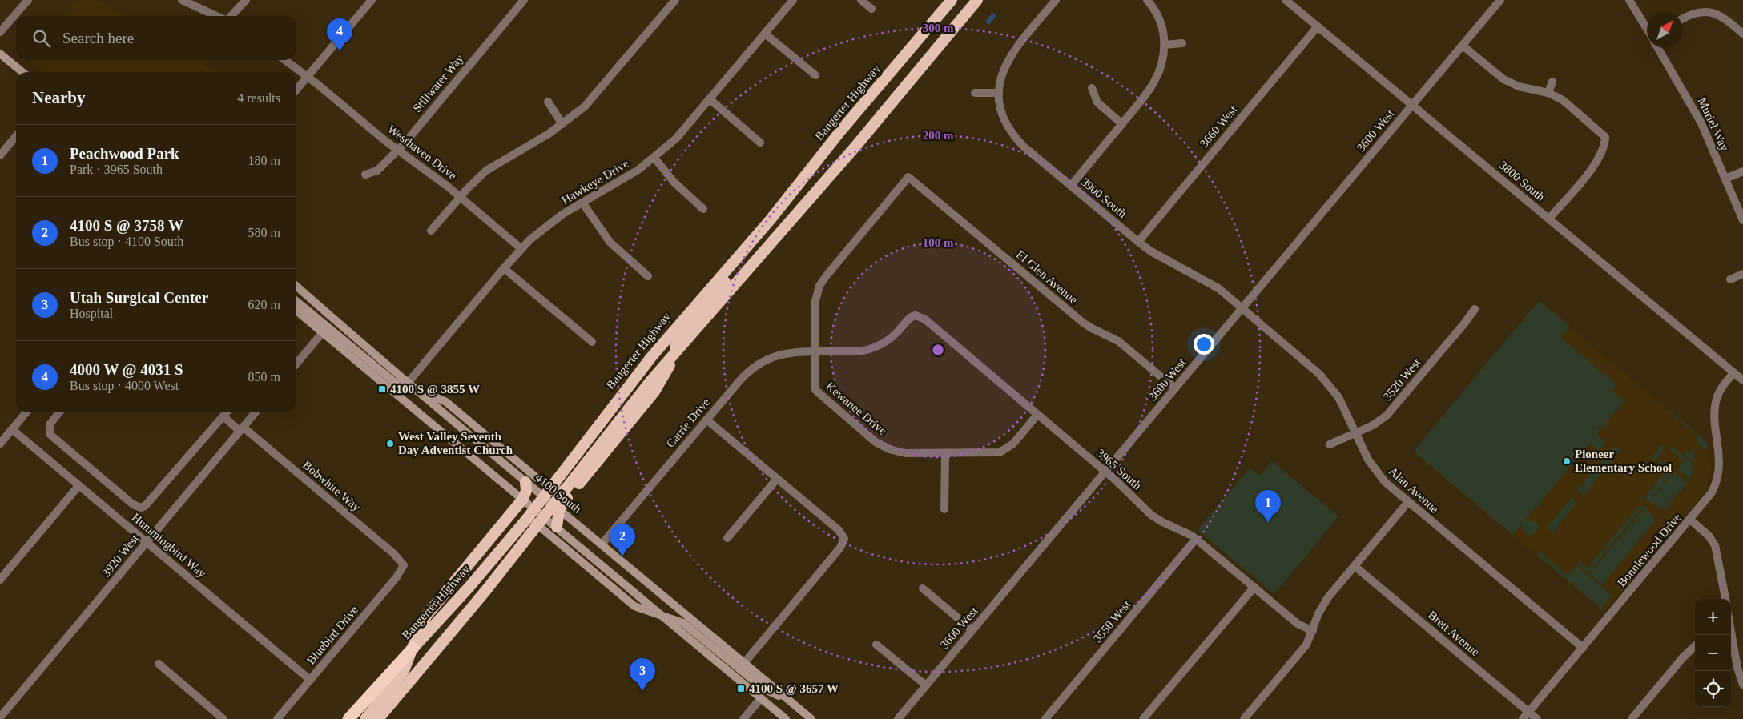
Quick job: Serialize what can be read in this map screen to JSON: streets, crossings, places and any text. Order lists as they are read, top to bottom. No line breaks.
{"streets":{"highway":["Bangerter Highway"],"main road":["4100 South"],"street":["Stillwater Way","Muriel Way","3660 West","3600 West","Westhaven Drive","3800 South","Hawkeye Drive","3900 South","El Glen Avenue","3520 West","Kewanee Drive","Carrie Drive","3965 South","Bobwhite Way","Alan Avenue","Hummingbird Way","Bonniewood Drive","3920 West","3550 West","Brett Avenue","Bluebird Drive"]},"crossings":[["Stillwater Way","Westhaven Drive"],["Bangerter Highway","4100 South"],["3660 West","3800 South"],["3660 West","3900 South"],["3600 West","3800 South"],["3600 West","3900 South"],["3600 West","El Glen Avenue"],["3600 West","3965 South"],["3600 West","Alan Avenue"],["Westhaven Drive","Hawkeye Drive"],["3800 South","Bonniewood Drive"],["Hawkeye Drive","4100 South"],["3900 South","Alan Avenue"],["El Glen Avenue","Kewanee Drive"],["3520 West","Alan Avenue"],["Kewanee Drive","Carrie Drive"],["Kewanee Drive","3965 South"],["Carrie Drive","3965 South"],["Carrie Drive","4100 South"],["3965 South","3550 West"],["Bobwhite Way","3920 West"],["Bobwhite Way","Bluebird Drive"],["Alan Avenue","Bonniewood Drive"],["Hummingbird Way","3920 West"],["Hummingbird Way","Bluebird Drive"],["Bonniewood Drive","Brett Avenue"]],"places":{"transit":["4100 S @ 3855 W","4100 S @ 3657 W"],"other":["West Valley Seventh Day Adventist Church","Pioneer Elementary School"]},"north":"top right","page":{"search":"Search here","pins":["4","1","2","3"],"heading":["Nearby","4 results"],"list":[{"mark":"1","name":"Peachwood Park","note":"Park · 3965 South","value":"180 m"},{"mark":"2","name":"4100 S @ 3758 W","note":"Bus stop · 4100 South","value":"580 m"},{"mark":"3","name":"Utah Surgical Center","note":"Hospital","value":"620 m"},{"mark":"4","name":"4000 W @ 4031 S","note":"Bus stop · 4000 West","value":"850 m"}],"map_buttons":["+","−"]},"rings":["300 m","200 m","100 m"]}
